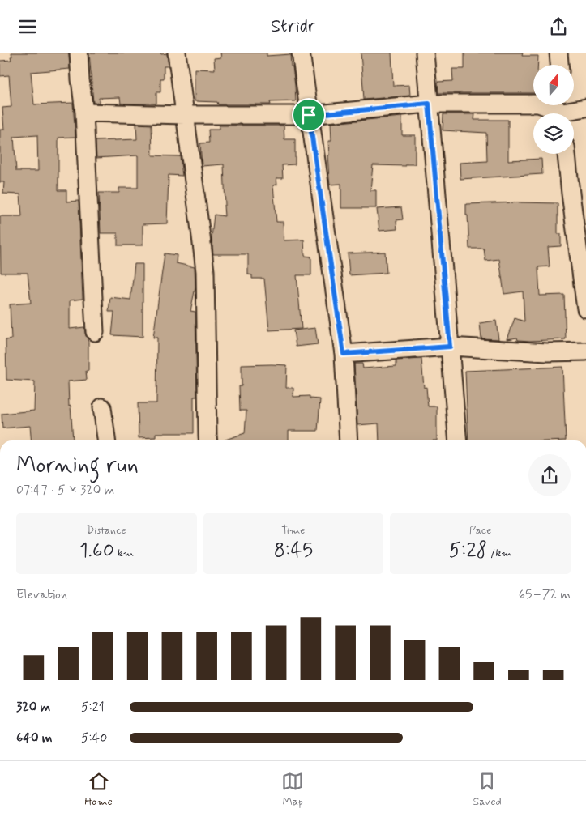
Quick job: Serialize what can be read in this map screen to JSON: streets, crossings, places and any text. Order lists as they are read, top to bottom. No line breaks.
{"north":"top","page":{"header":"Stridr","heading":["Morning run","07:47 · 5 × 320 m"],"stats":[["Distance","1.60 km"],["Time","8:45"],["Pace","5:28 /km"]],"chart":["Elevation","65–72 m"],"list":[{"name":"320 m","note":"5:21"},{"name":"640 m","note":"5:40"}],"tabs":["Home","Map","Saved"]}}
